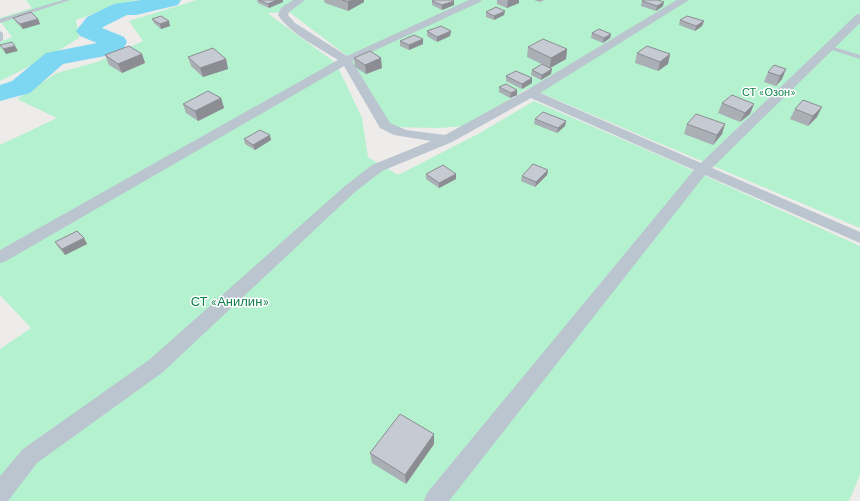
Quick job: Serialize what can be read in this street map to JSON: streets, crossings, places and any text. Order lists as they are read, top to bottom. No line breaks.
{"parks":["СТ «Озон»","СТ «Анилин»"]}
